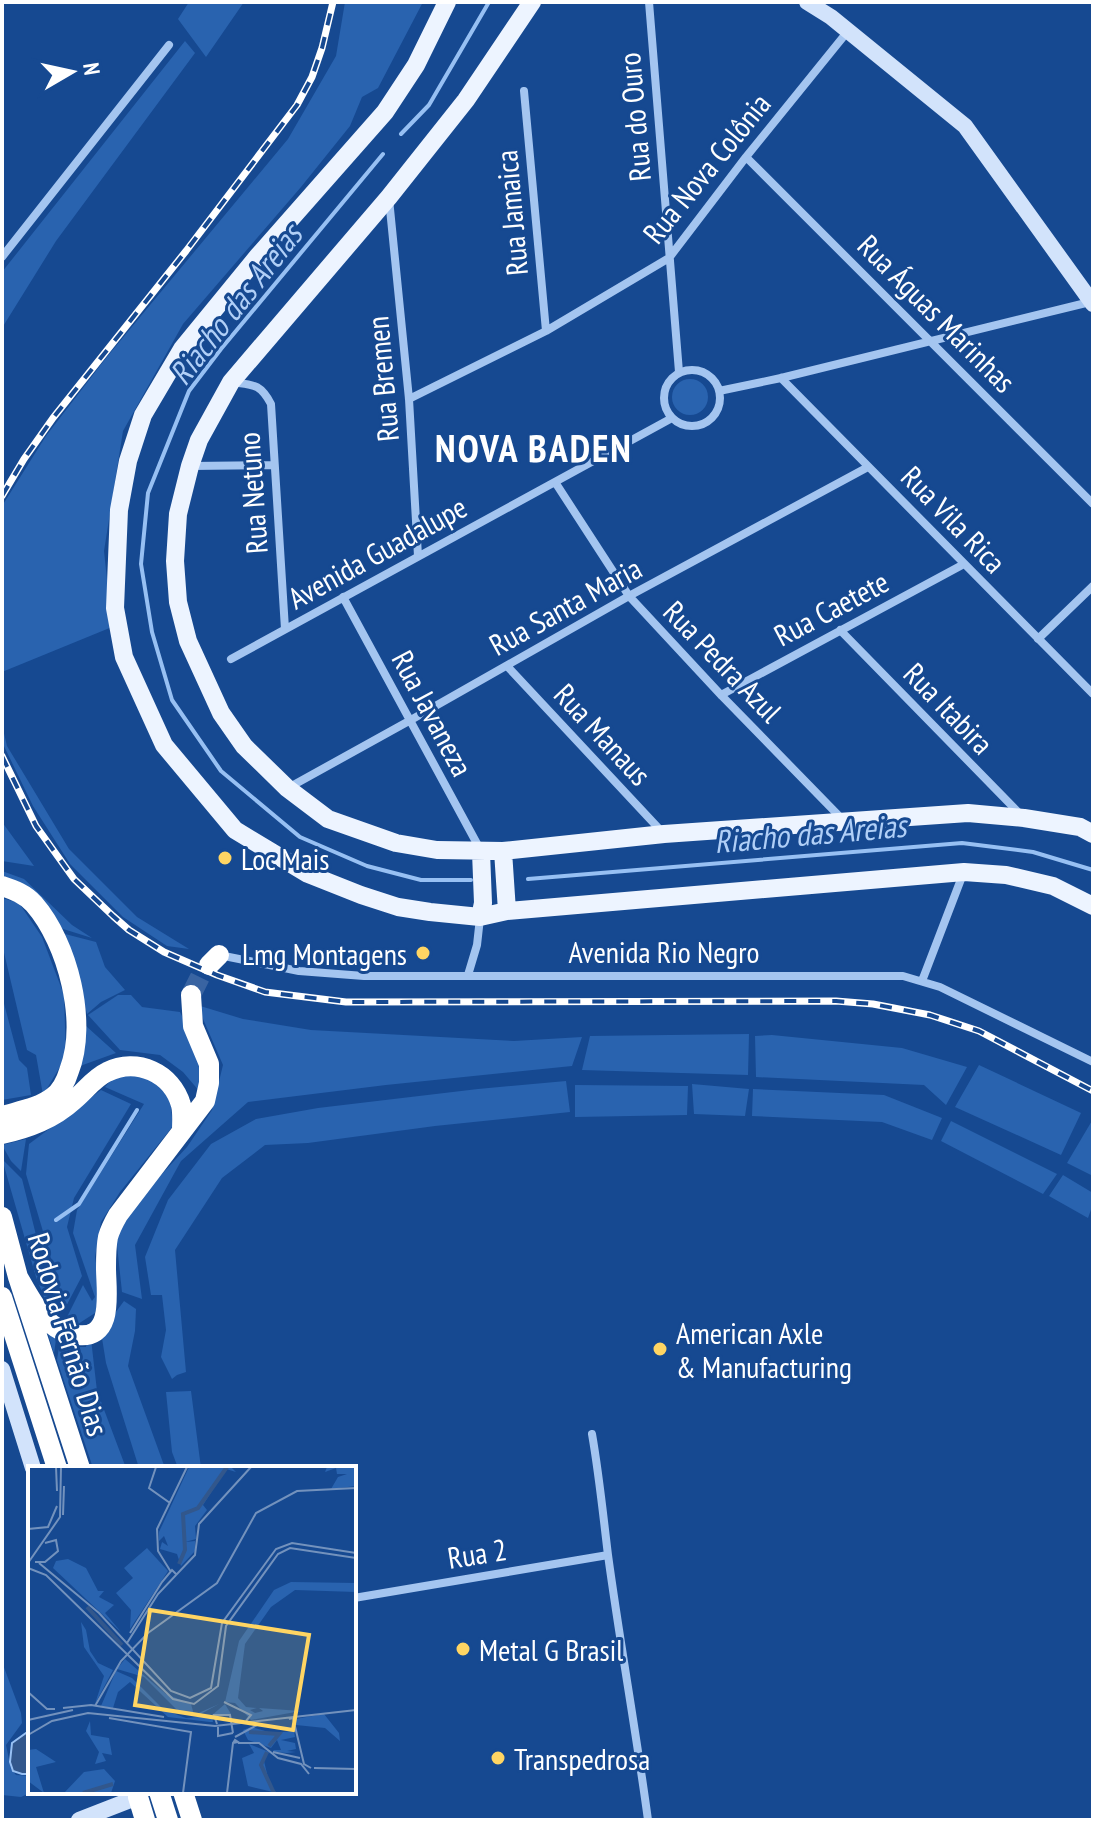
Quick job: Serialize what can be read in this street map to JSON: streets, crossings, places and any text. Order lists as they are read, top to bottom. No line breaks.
{"streets":{"highway":["Rodovia Fernão Dias"],"street":["Rua do Ouro","Rua Nova Colônia","Rua Jamaica","Rua Águas Marinhas","Rua Bremen","Rua Netuno","Rua Vila Rica","Avenida Guadalupe","Rua Santa Maria","Rua Caetete","Rua Pedra Azul","Rua Itabira","Rua Javaneza","Rua Manaus","Avenida Rio Negro","Rua 2"]},"crossings":[["Rua do Ouro","Rua Nova Colônia"],["Rua do Ouro","Avenida Guadalupe"],["Rua Nova Colônia","Rua Jamaica"],["Rua Nova Colônia","Rua Águas Marinhas"],["Rua Nova Colônia","Rua Bremen"],["Rua Bremen","Avenida Guadalupe"],["Rua Netuno","Avenida Guadalupe"],["Rua Vila Rica","Rua Santa Maria"],["Rua Vila Rica","Rua Caetete"],["Avenida Guadalupe","Rua Pedra Azul"],["Avenida Guadalupe","Rua Javaneza"],["Rua Santa Maria","Rua Pedra Azul"],["Rua Santa Maria","Rua Javaneza"],["Rua Santa Maria","Rua Manaus"],["Rua Caetete","Rua Pedra Azul"],["Rua Caetete","Rua Itabira"]],"districts":["NOVA BADEN"],"water":["Riacho das Areias"],"places":["Loc Mais","Lmg Montagens","American Axle & Manufacturing","Metal G Brasil","Transpedrosa"],"north":"right"}
